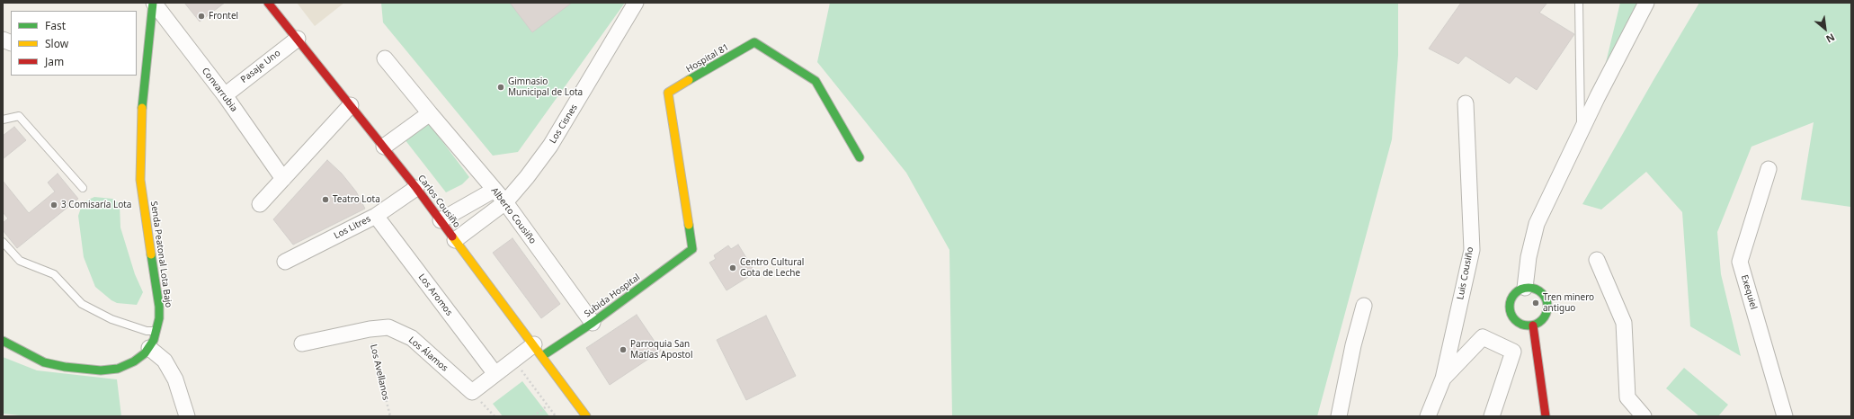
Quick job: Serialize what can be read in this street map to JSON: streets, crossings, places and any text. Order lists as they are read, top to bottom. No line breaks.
{"streets":{"main road":["Hospital 81","Carlos Cousiño","Senda Peatonal Lota Bajo","Subida Hospital"],"street":["Pasaje Uno","Convarrubia","Los Cisnes","Alberto Cousiño","Los Litres","Luis Cousiño","Exequiel","Los Aromos","Los Álamos"],"path":["Los Avellanos"]},"crossings":[["Hospital 81","Subida Hospital"],["Pasaje Uno","Convarrubia"],["Pasaje Uno","Carlos Cousiño"],["Convarrubia","Senda Peatonal Lota Bajo"],["Los Cisnes","Carlos Cousiño"],["Los Cisnes","Alberto Cousiño"],["Carlos Cousiño","Los Litres"],["Carlos Cousiño","Subida Hospital"],["Alberto Cousiño","Subida Hospital"],["Los Litres","Los Aromos"],["Los Álamos","Los Avellanos"]],"places":["Frontel","Gimnasio Municipal de Lota","Teatro Lota","3 Comisaría Lota","Centro Cultural Gota de Leche","Tren minero antiguo","Parroquia San Matías Apostol"],"legend":["Fast","Slow","Jam"],"north":"bottom right"}
